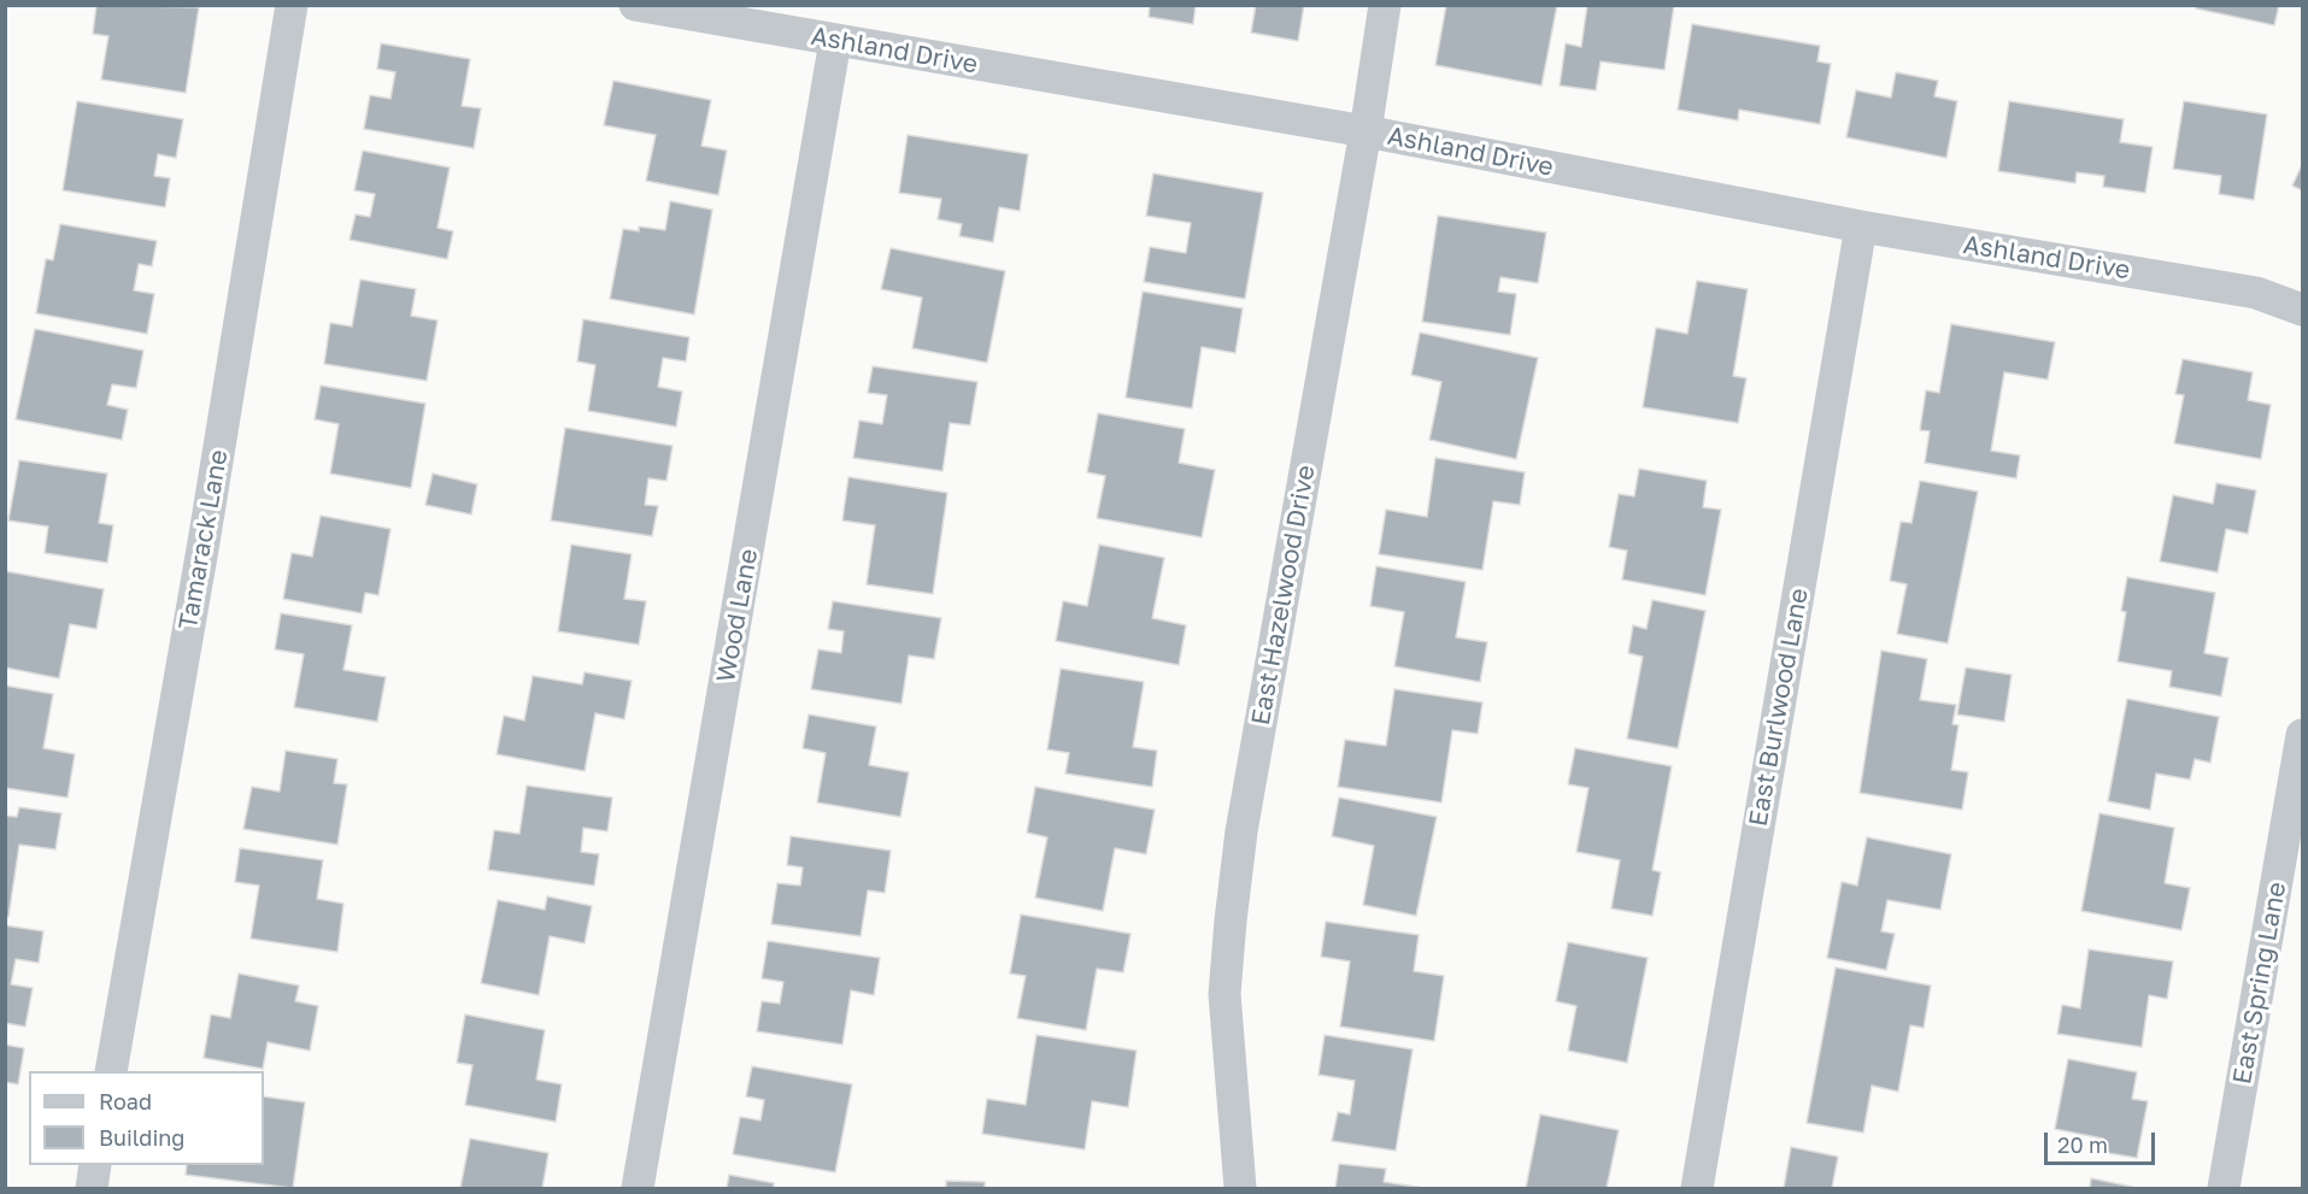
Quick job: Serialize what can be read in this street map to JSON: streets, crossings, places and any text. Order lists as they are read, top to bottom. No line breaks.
{"streets":{"street":["Ashland Drive","Tamarack Lane","East Hazelwood Drive","Wood Lane","East Burlwood Lane","East Spring Lane"]},"crossings":[["Ashland Drive","East Hazelwood Drive"],["Ashland Drive","Wood Lane"],["Ashland Drive","East Burlwood Lane"]],"legend":["Road","Building"],"scale_bar":"20 m"}
